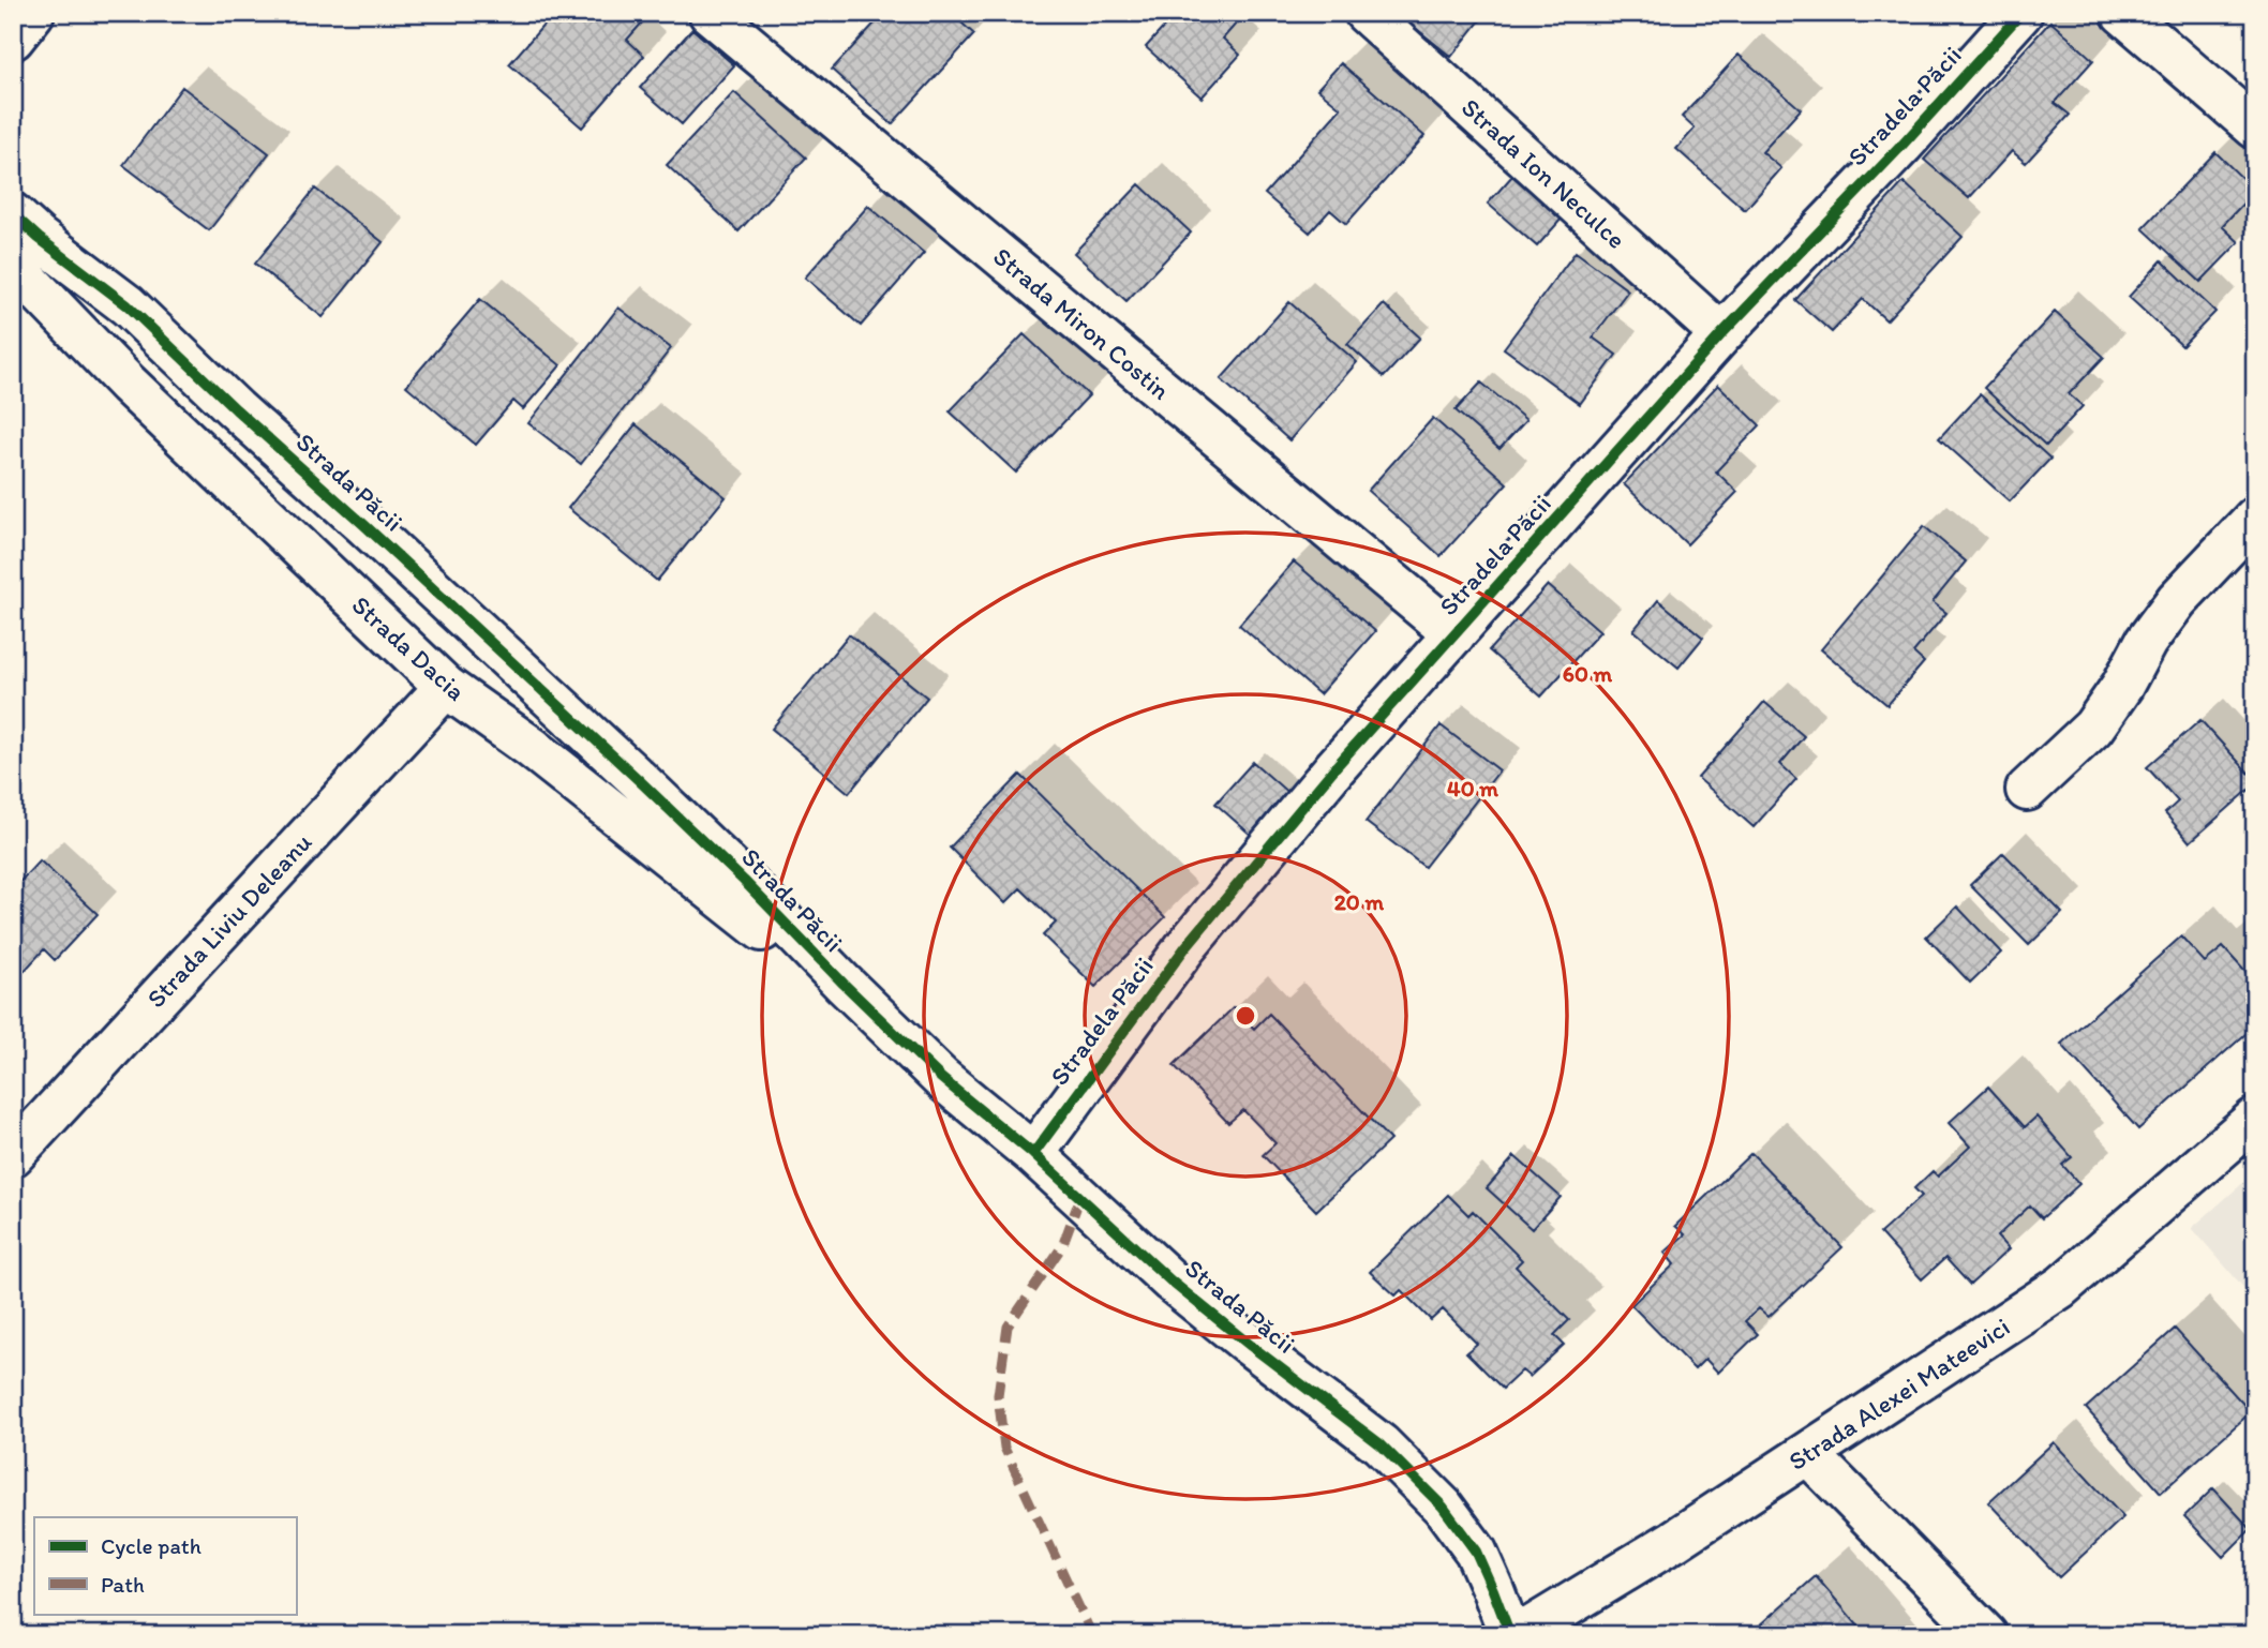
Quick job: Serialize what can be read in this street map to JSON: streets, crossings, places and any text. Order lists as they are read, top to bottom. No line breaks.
{"streets":{"street":["Stradela Păcii","Strada Ion Neculce","Strada Miron Costin","Strada Păcii","Strada Dacia","Strada Liviu Deleanu","Strada Alexei Mateevici"]},"crossings":[["Stradela Păcii","Strada Ion Neculce"],["Stradela Păcii","Strada Miron Costin"],["Stradela Păcii","Strada Păcii"],["Strada Păcii","Strada Dacia"],["Strada Dacia","Strada Liviu Deleanu"]],"legend":["Cycle path","Path"],"rings":["60 m","40 m","20 m"]}
